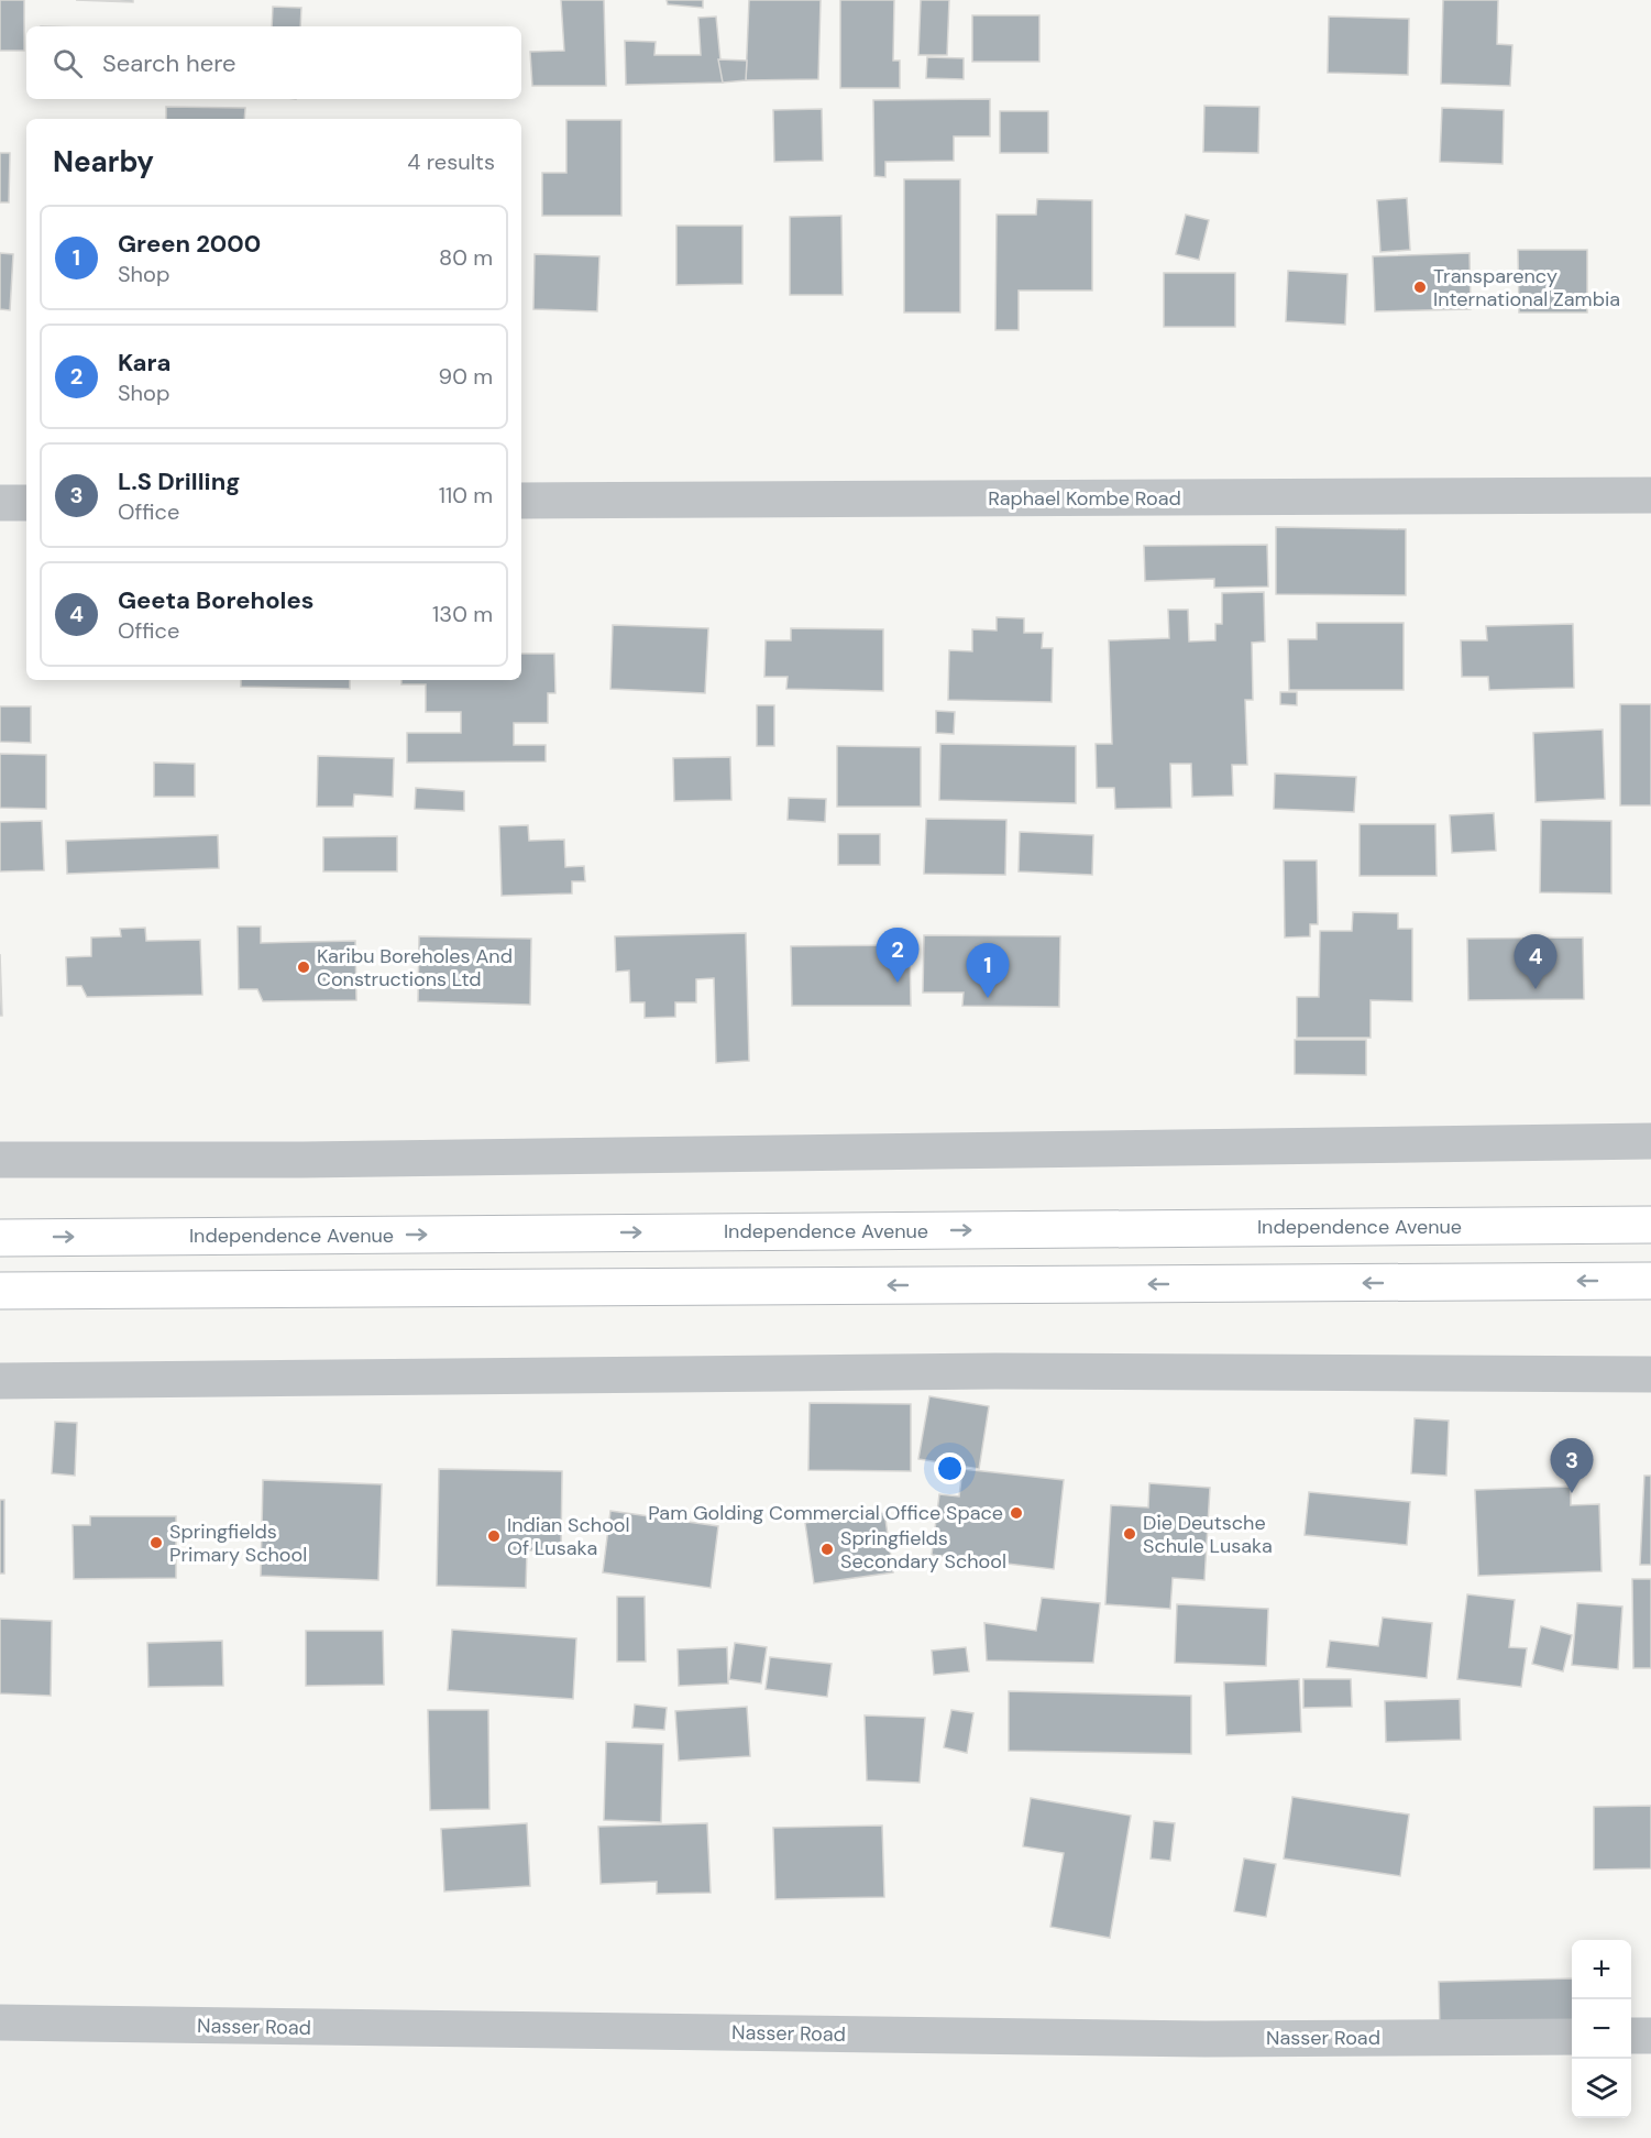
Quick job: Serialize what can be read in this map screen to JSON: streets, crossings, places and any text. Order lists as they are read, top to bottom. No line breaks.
{"streets":{"main road":["Independence Avenue"],"street":["Raphael Kombe Road","Nasser Road"]},"places":["Transparency International Zambia","Karibu Boreholes And Constructions Ltd","Pam Golding Commercial Office Space","Die Deutsche Schule Lusaka","Indian School Of Lusaka","Springfields Primary School","Springfields Secondary School"],"page":{"search":"Search here","heading":["Nearby","4 results"],"list":[{"mark":"1","name":"Green 2000","note":"Shop","value":"80 m"},{"mark":"2","name":"Kara","note":"Shop","value":"90 m"},{"mark":"3","name":"L.S Drilling","note":"Office","value":"110 m"},{"mark":"4","name":"Geeta Boreholes","note":"Office","value":"130 m"}],"pins":["2","4","1","3"],"map_buttons":["+","−"]}}
